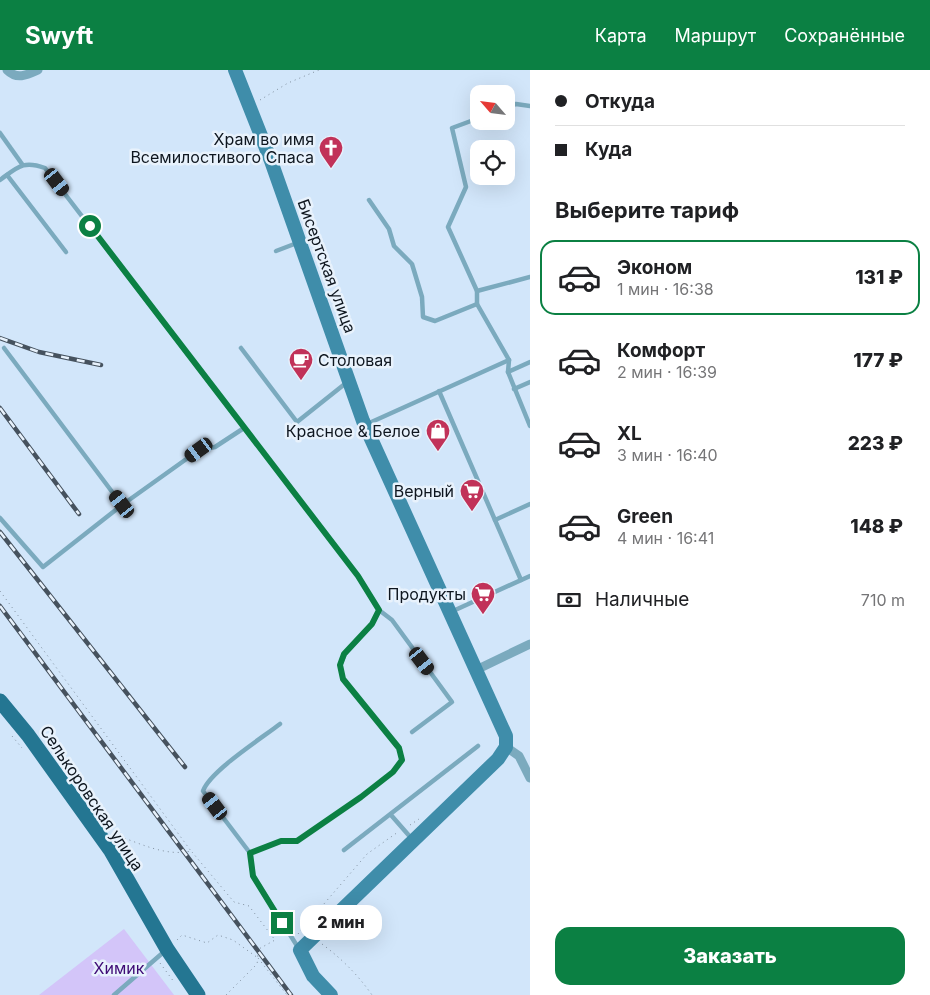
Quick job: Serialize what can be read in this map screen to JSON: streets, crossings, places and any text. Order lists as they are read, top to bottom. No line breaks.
{"streets":{"main road":["Бисертская улица","Селькоровская улица"]},"parks":["Химик"],"places":{"church":["Храм во имя Всемилостивого Спаса"],"cafe":["Столовая"],"shop":["Красное & Белое"],"supermarket":["Верный","Продукты"]},"north":"top left","page":{"header":"Swyft","nav":["Карта","Маршрут","Сохранённые"],"banner":["Откуда","Куда"],"heading":"Выберите тариф","list":[{"name":"Эконом","note":"1 мин · 16:38","value":"131 ₽"},{"name":"Комфорт","note":"2 мин · 16:39","value":"177 ₽"},{"name":"XL","note":"3 мин · 16:40","value":"223 ₽"},{"name":"Green","note":"4 мин · 16:41","value":"148 ₽"}],"pay":["Наличные","710 m"],"bubble":"2 мин","buttons":"Заказать"}}
